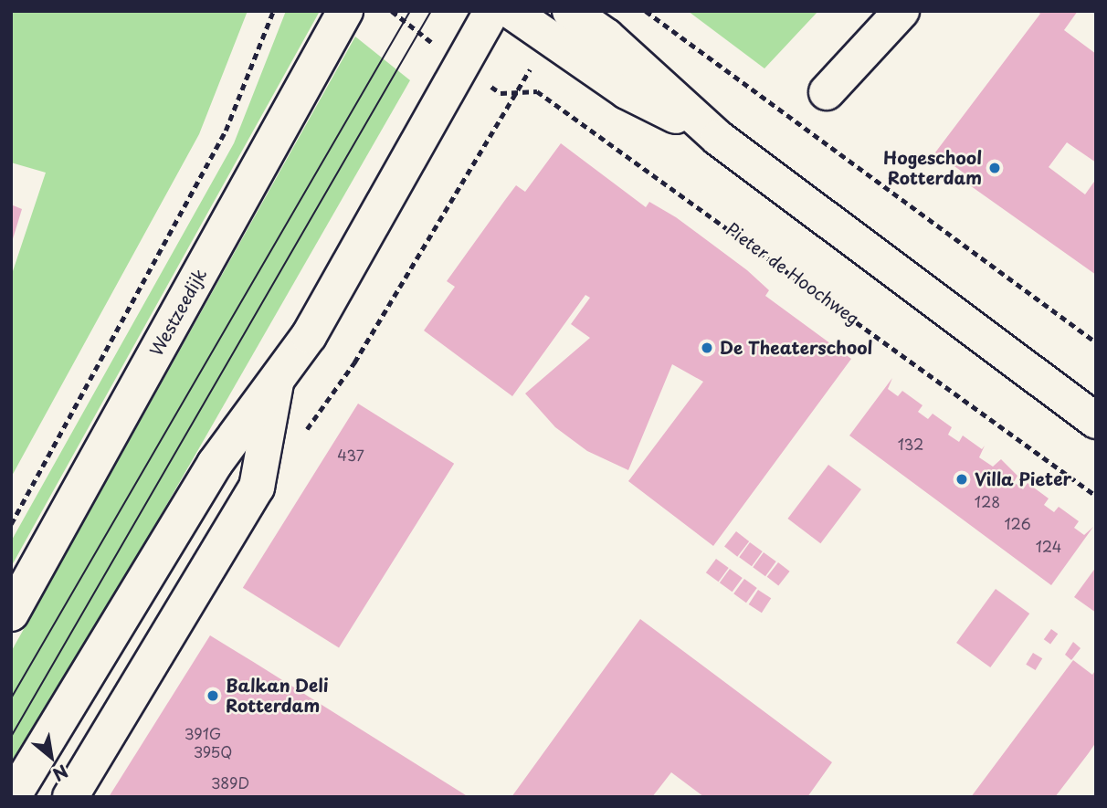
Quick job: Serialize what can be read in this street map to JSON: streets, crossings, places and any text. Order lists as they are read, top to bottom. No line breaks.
{"streets":{"main road":["Westzeedijk"],"path":["Pieter de Hoochweg"]},"places":["Hogeschool Rotterdam","De Theaterschool","Villa Pieter","Balkan Deli Rotterdam"],"house_numbers":["132","437","128","126","124","391G","395Q","389D"],"north":"bottom right"}
